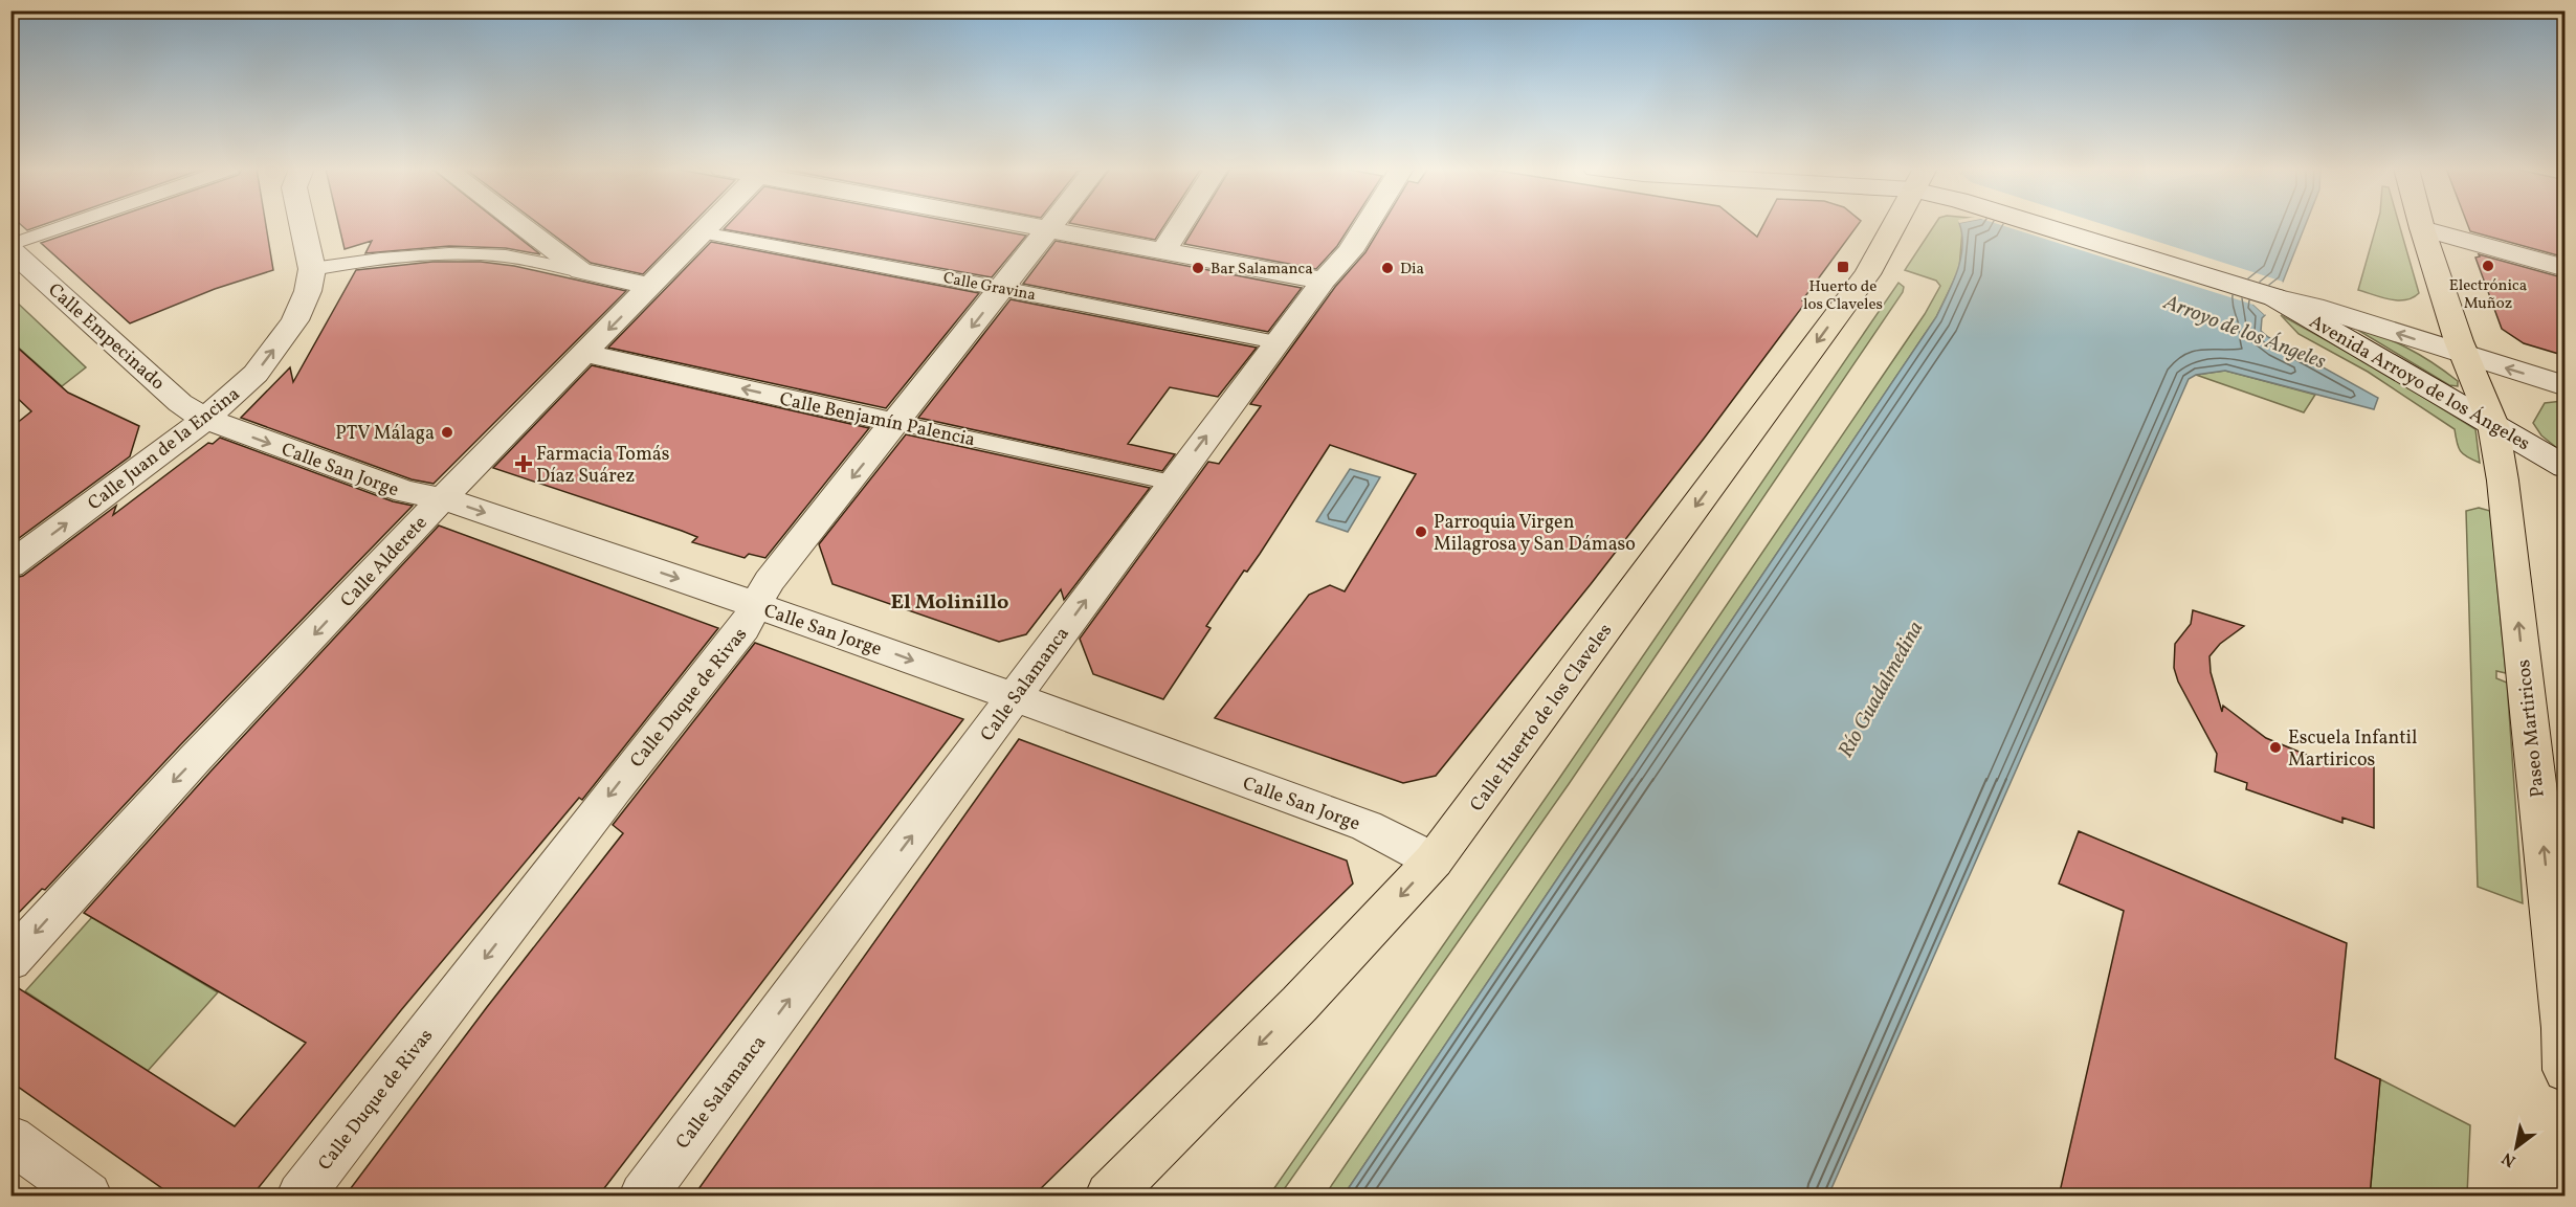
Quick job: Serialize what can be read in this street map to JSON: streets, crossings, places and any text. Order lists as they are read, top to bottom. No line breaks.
{"streets":{"main road":["Calle Huerto de los Claveles","Paseo Martiricos"],"street":["Calle Gravina","Calle Empecinado","Avenida Arroyo de los Ángeles","Calle Benjamín Palencia","Calle Juan de la Encina","Calle San Jorge","Calle Alderete","Calle Salamanca","Calle Duque de Rivas"]},"crossings":[["Calle Gravina","Calle Alderete"],["Calle Gravina","Calle Salamanca"],["Calle Gravina","Calle Duque de Rivas"],["Calle Empecinado","Calle Juan de la Encina"],["Calle Empecinado","Calle San Jorge"],["Avenida Arroyo de los Ángeles","Paseo Martiricos"],["Calle Benjamín Palencia","Calle Alderete"],["Calle Benjamín Palencia","Calle Salamanca"],["Calle Benjamín Palencia","Calle Duque de Rivas"],["Calle Juan de la Encina","Calle San Jorge"],["Calle San Jorge","Calle Alderete"],["Calle San Jorge","Calle Salamanca"],["Calle San Jorge","Calle Duque de Rivas"],["Calle San Jorge","Calle Huerto de los Claveles"]],"one_way":["Calle Benjamín Palencia","Calle Juan de la Encina","Calle Alderete","Calle Salamanca","Calle Duque de Rivas","Calle Huerto de los Claveles","Paseo Martiricos"],"districts":["El Molinillo"],"water":["Arroyo de los Ángeles","Río Guadalmedina"],"places":{"other":["Electrónica Muñoz","Bar Salamanca","Dia","PTV Málaga","Parroquia Virgen Milagrosa y San Dámaso","Escuela Infantil Martiricos"],"transit":["Huerto de los Claveles"],"health":["Farmacia Tomás Díaz Suárez"]},"north":"bottom left"}
